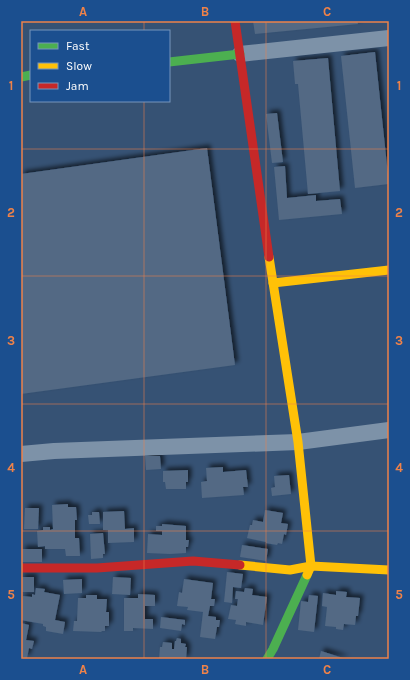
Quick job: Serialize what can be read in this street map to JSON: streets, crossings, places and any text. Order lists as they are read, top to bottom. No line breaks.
{"legend":["Fast","Slow","Jam"],"grid":{"columns":["A","B","C"],"rows":["1","2","3","4","5"]}}
